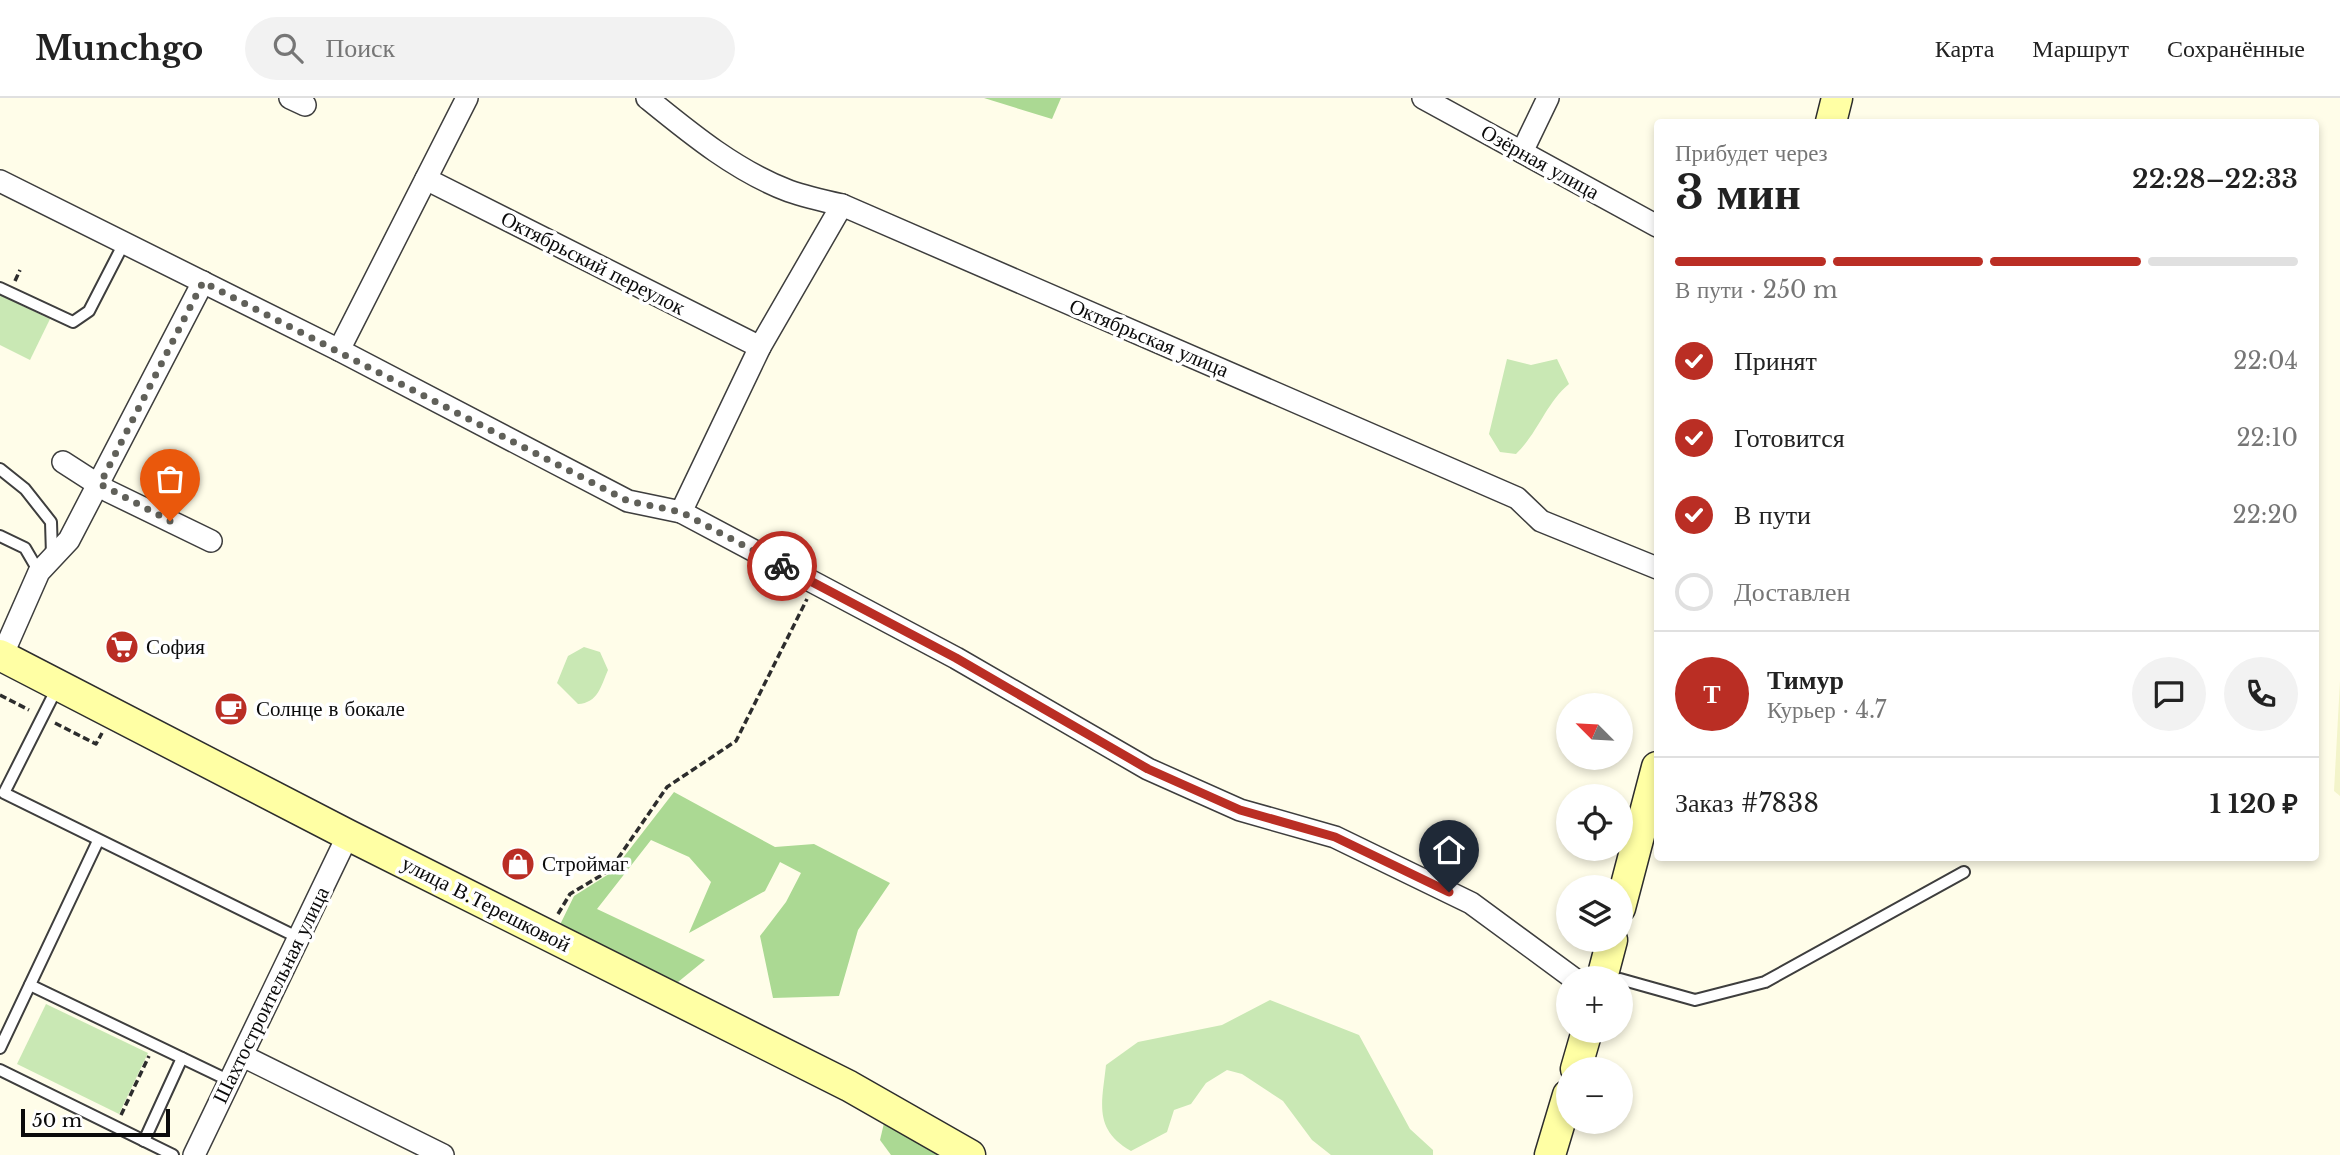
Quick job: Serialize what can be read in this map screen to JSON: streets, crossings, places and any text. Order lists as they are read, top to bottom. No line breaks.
{"streets":{"main road":["улица В.Терешковой"],"street":["Озёрная улица","Октябрьский переулок","Октябрьская улица","Шахтостроительная улица"]},"crossings":[["улица В.Терешковой","Шахтостроительная улица"]],"places":{"supermarket":["София"],"cafe":["Солнце в бокале"],"shop":["Строймаг"]},"scale_bar":"50 m","north":"top left","page":{"header":"Munchgo","search":"Поиск","nav":["Карта","Маршрут","Сохранённые"],"heading":["3 мин","Прибудет через","22:28–22:33"],"panel":["Тимур","Курьер · 4.7","Заказ #7838","1 120 ₽"],"bar":"В пути · 250 m","list":[["Принят","22:04"],["Готовится","22:10"],["В пути","22:20"],"Доставлен"],"round":"Т","map_buttons":["+","−"],"scale":"50 m"}}
